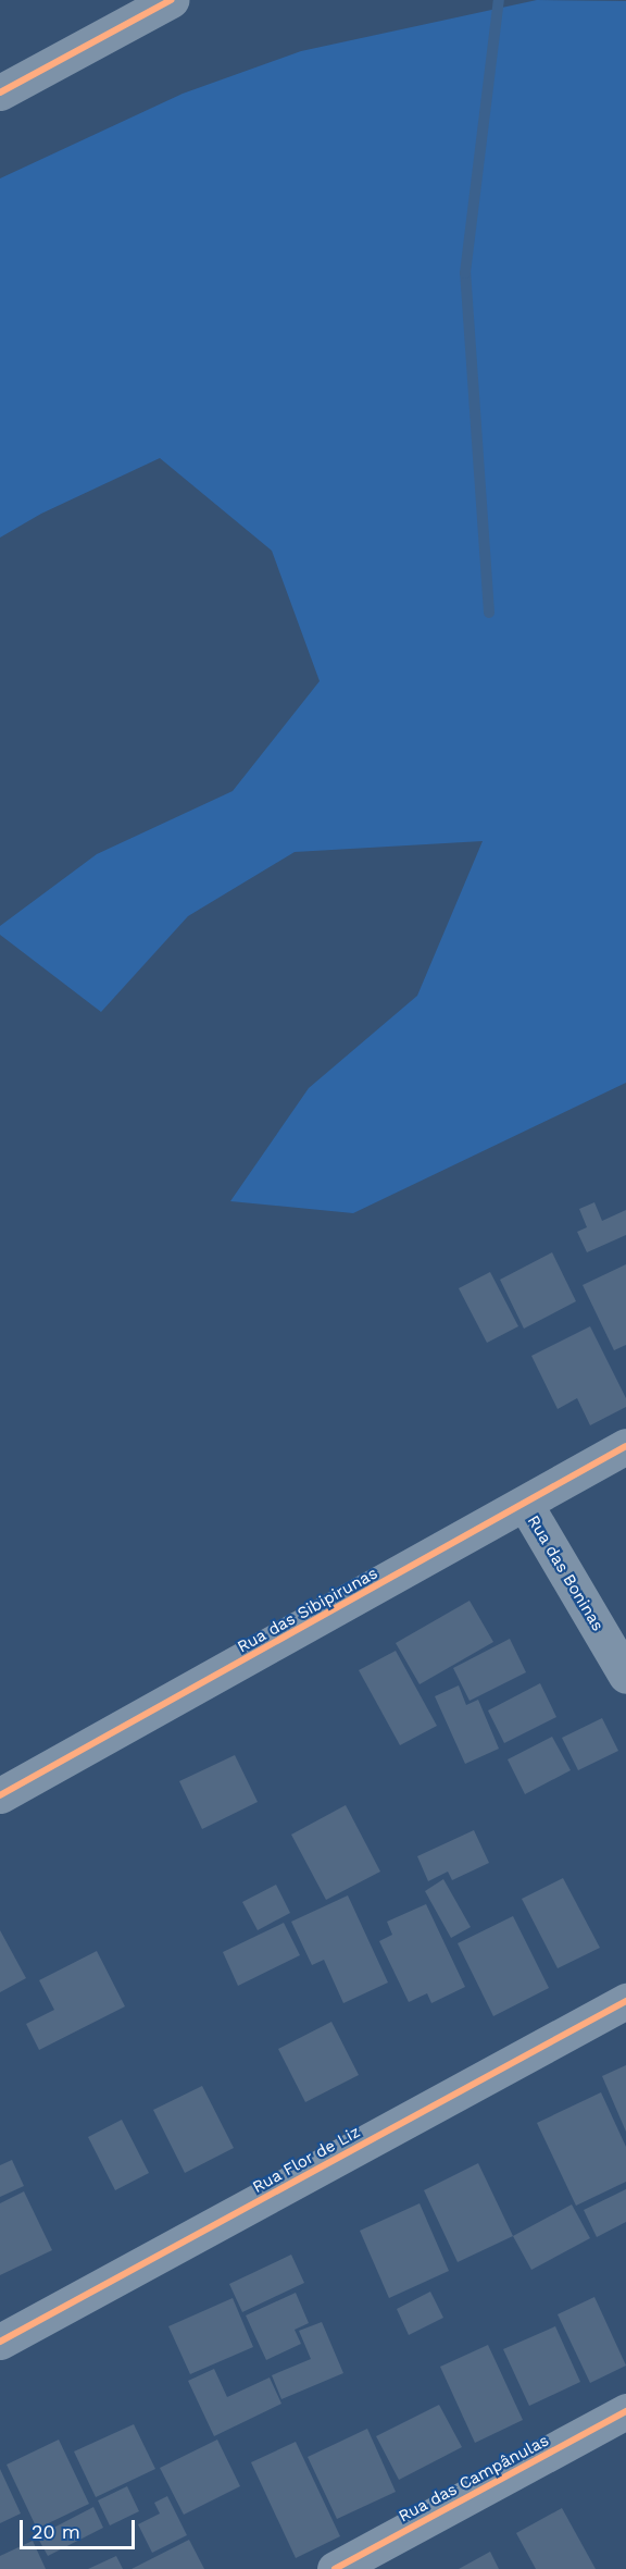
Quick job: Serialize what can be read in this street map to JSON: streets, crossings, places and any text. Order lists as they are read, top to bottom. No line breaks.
{"streets":{"street":["Rua das Boninas","Rua das Sibipirunas","Rua Flor de Liz","Rua das Campânulas"]},"crossings":[["Rua das Boninas","Rua das Sibipirunas"]],"scale_bar":"20 m"}
